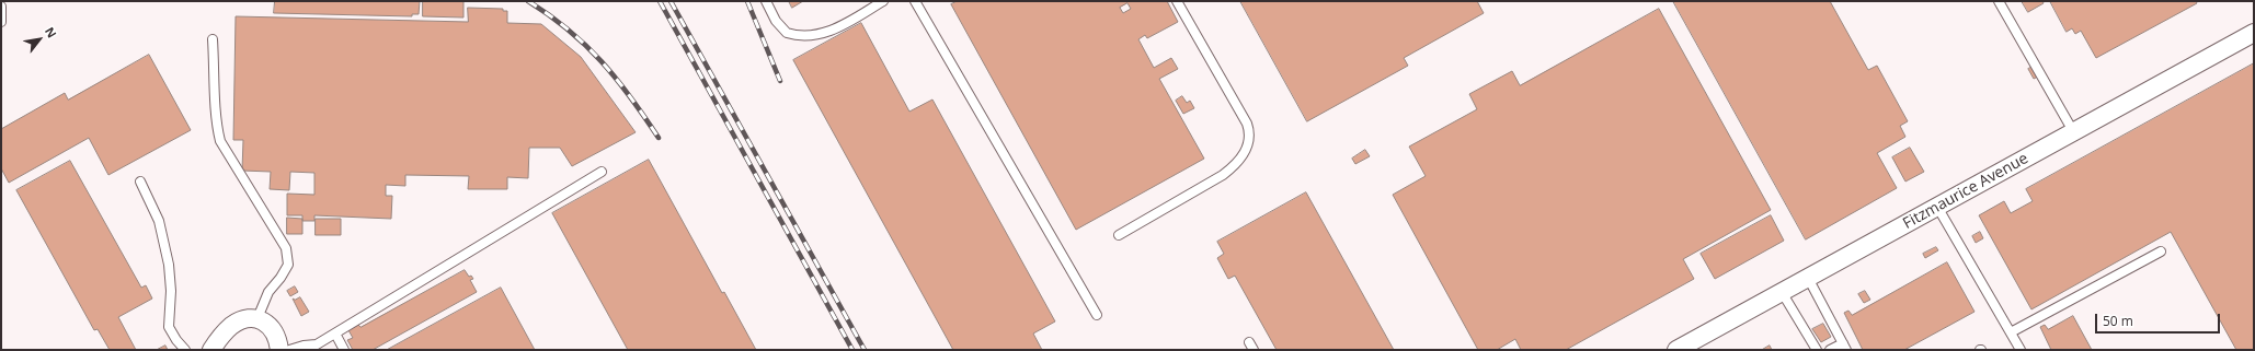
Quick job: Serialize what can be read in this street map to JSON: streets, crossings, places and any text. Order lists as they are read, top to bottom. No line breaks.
{"streets":{"street":["Fitzmaurice Avenue"]},"scale_bar":"50 m","north":"top right"}
